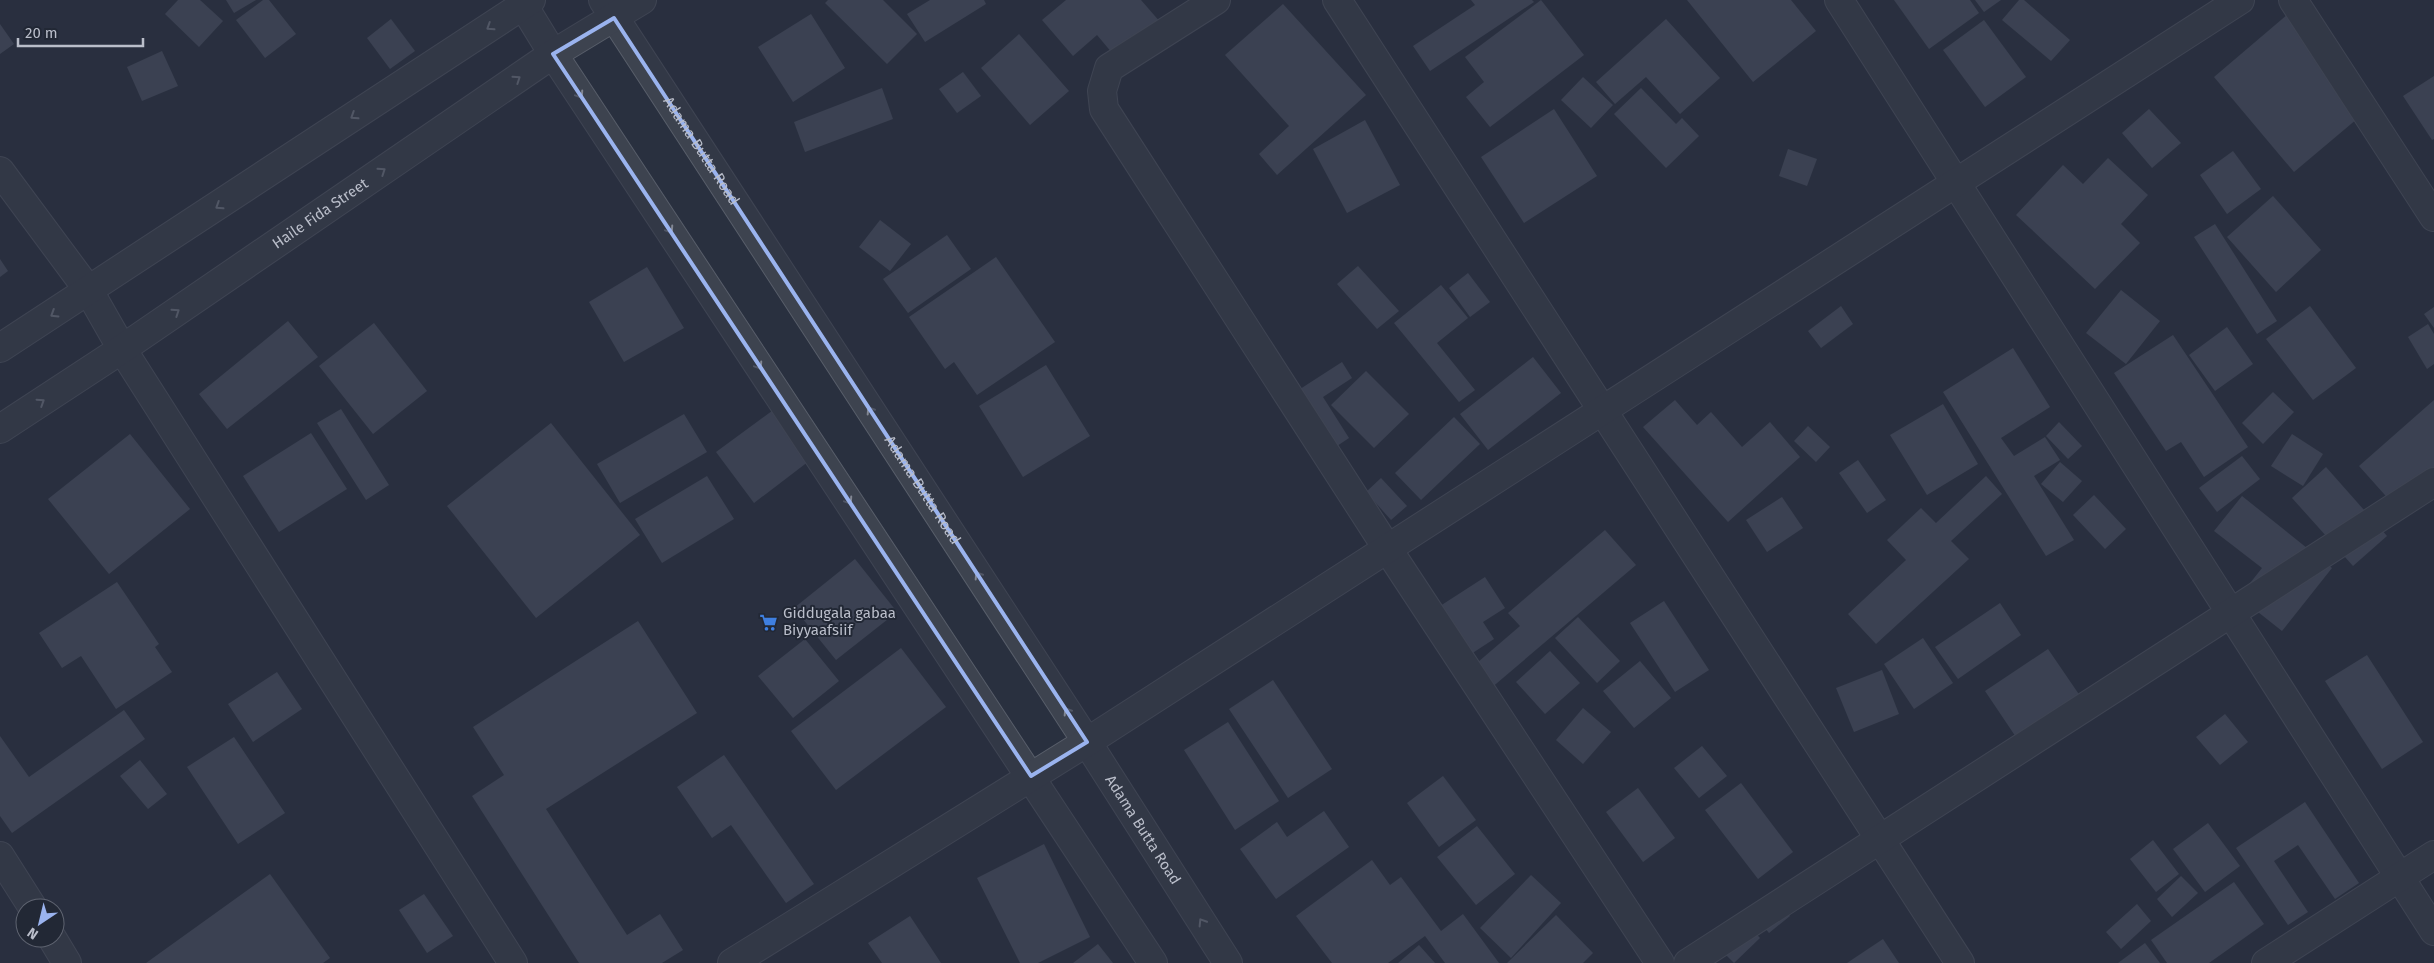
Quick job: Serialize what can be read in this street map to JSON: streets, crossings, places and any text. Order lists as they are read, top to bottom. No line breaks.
{"streets":{"street":["Adama Butta Road","Haile Fida Street"]},"crossings":[["Adama Butta Road","Haile Fida Street"]],"places":{"supermarket":["Giddugala gabaa Biyyaafsiif"]},"scale_bar":"20 m","north":"bottom left"}
